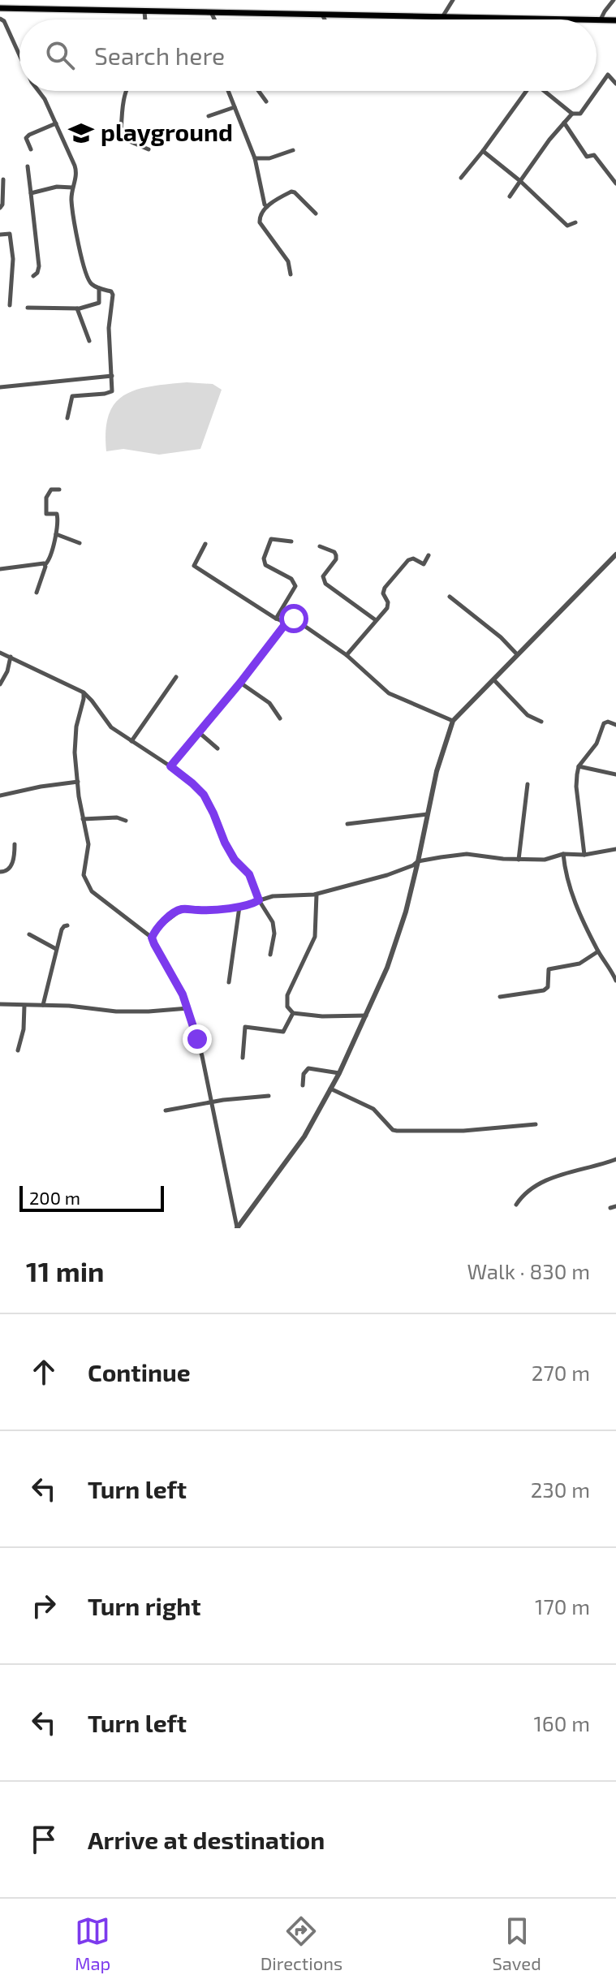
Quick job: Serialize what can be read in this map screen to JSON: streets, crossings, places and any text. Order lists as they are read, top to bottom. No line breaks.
{"places":{"school or university":["playground"]},"scale_bar":"200 m","page":{"search":"Search here","scale":"200 m","heading":["11 min","Walk · 830 m"],"list":[["Continue","270 m"],["Turn left","230 m"],["Turn right","170 m"],["Turn left","160 m"],"Arrive at destination"],"nav":["Map","Directions","Saved"]}}
